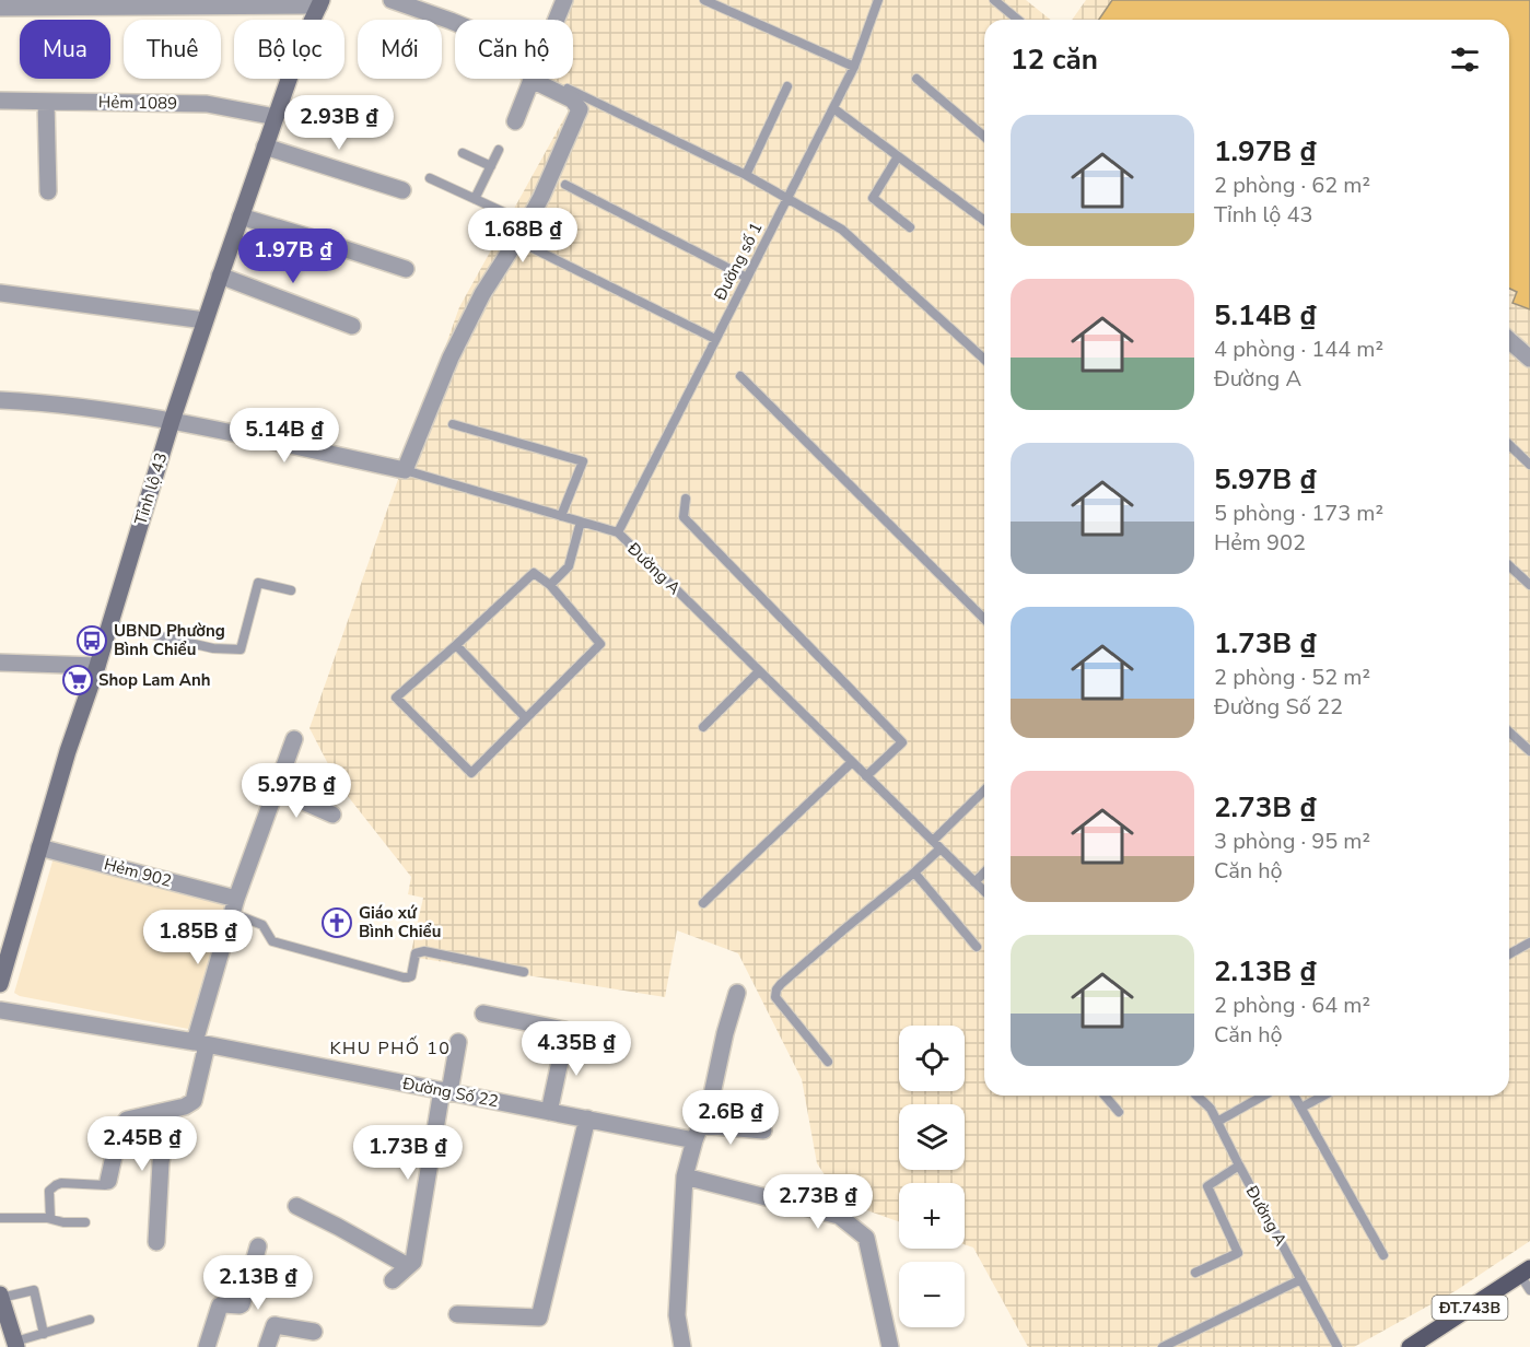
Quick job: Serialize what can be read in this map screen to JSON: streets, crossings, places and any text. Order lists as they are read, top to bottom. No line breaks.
{"streets":{"main road":["Tỉnh lộ 43","ĐT.743B"],"street":["Hẻm 1089","Đường A","Hẻm 902","Đường Số 22"],"lane":["Đường số 1"]},"crossings":[["Hẻm 1089","Tỉnh lộ 43"],["Đường số 1","Đường A"],["Tỉnh lộ 43","Đường A"],["Tỉnh lộ 43","Hẻm 902"]],"districts":["KHU PHỐ 10"],"places":{"bus stop":["UBND Phường Bình Chiểu"],"supermarket":["Shop Lam Anh"],"church":["Giáo xứ Bình Chiểu"]},"page":{"chip":["Mua","Thuê","Bộ lọc","Mới","Căn hộ"],"heading":"12 căn","price":["2.93B ₫","1.68B ₫","1.97B ₫","5.14B ₫","5.97B ₫","1.85B ₫","4.35B ₫","2.6B ₫","2.45B ₫","1.73B ₫","2.73B ₫","2.13B ₫"],"list":[{"name":"1.97B ₫","note":"2 phòng · 62 m² · Tỉnh lộ 43"},{"name":"5.14B ₫","note":"4 phòng · 144 m² · Đường A"},{"name":"5.97B ₫","note":"5 phòng · 173 m² · Hẻm 902"},{"name":"1.73B ₫","note":"2 phòng · 52 m² · Đường Số 22"},{"name":"2.73B ₫","note":"3 phòng · 95 m² · Căn hộ"},{"name":"2.13B ₫","note":"2 phòng · 64 m² · Căn hộ"}],"map_buttons":["+","−"]}}
